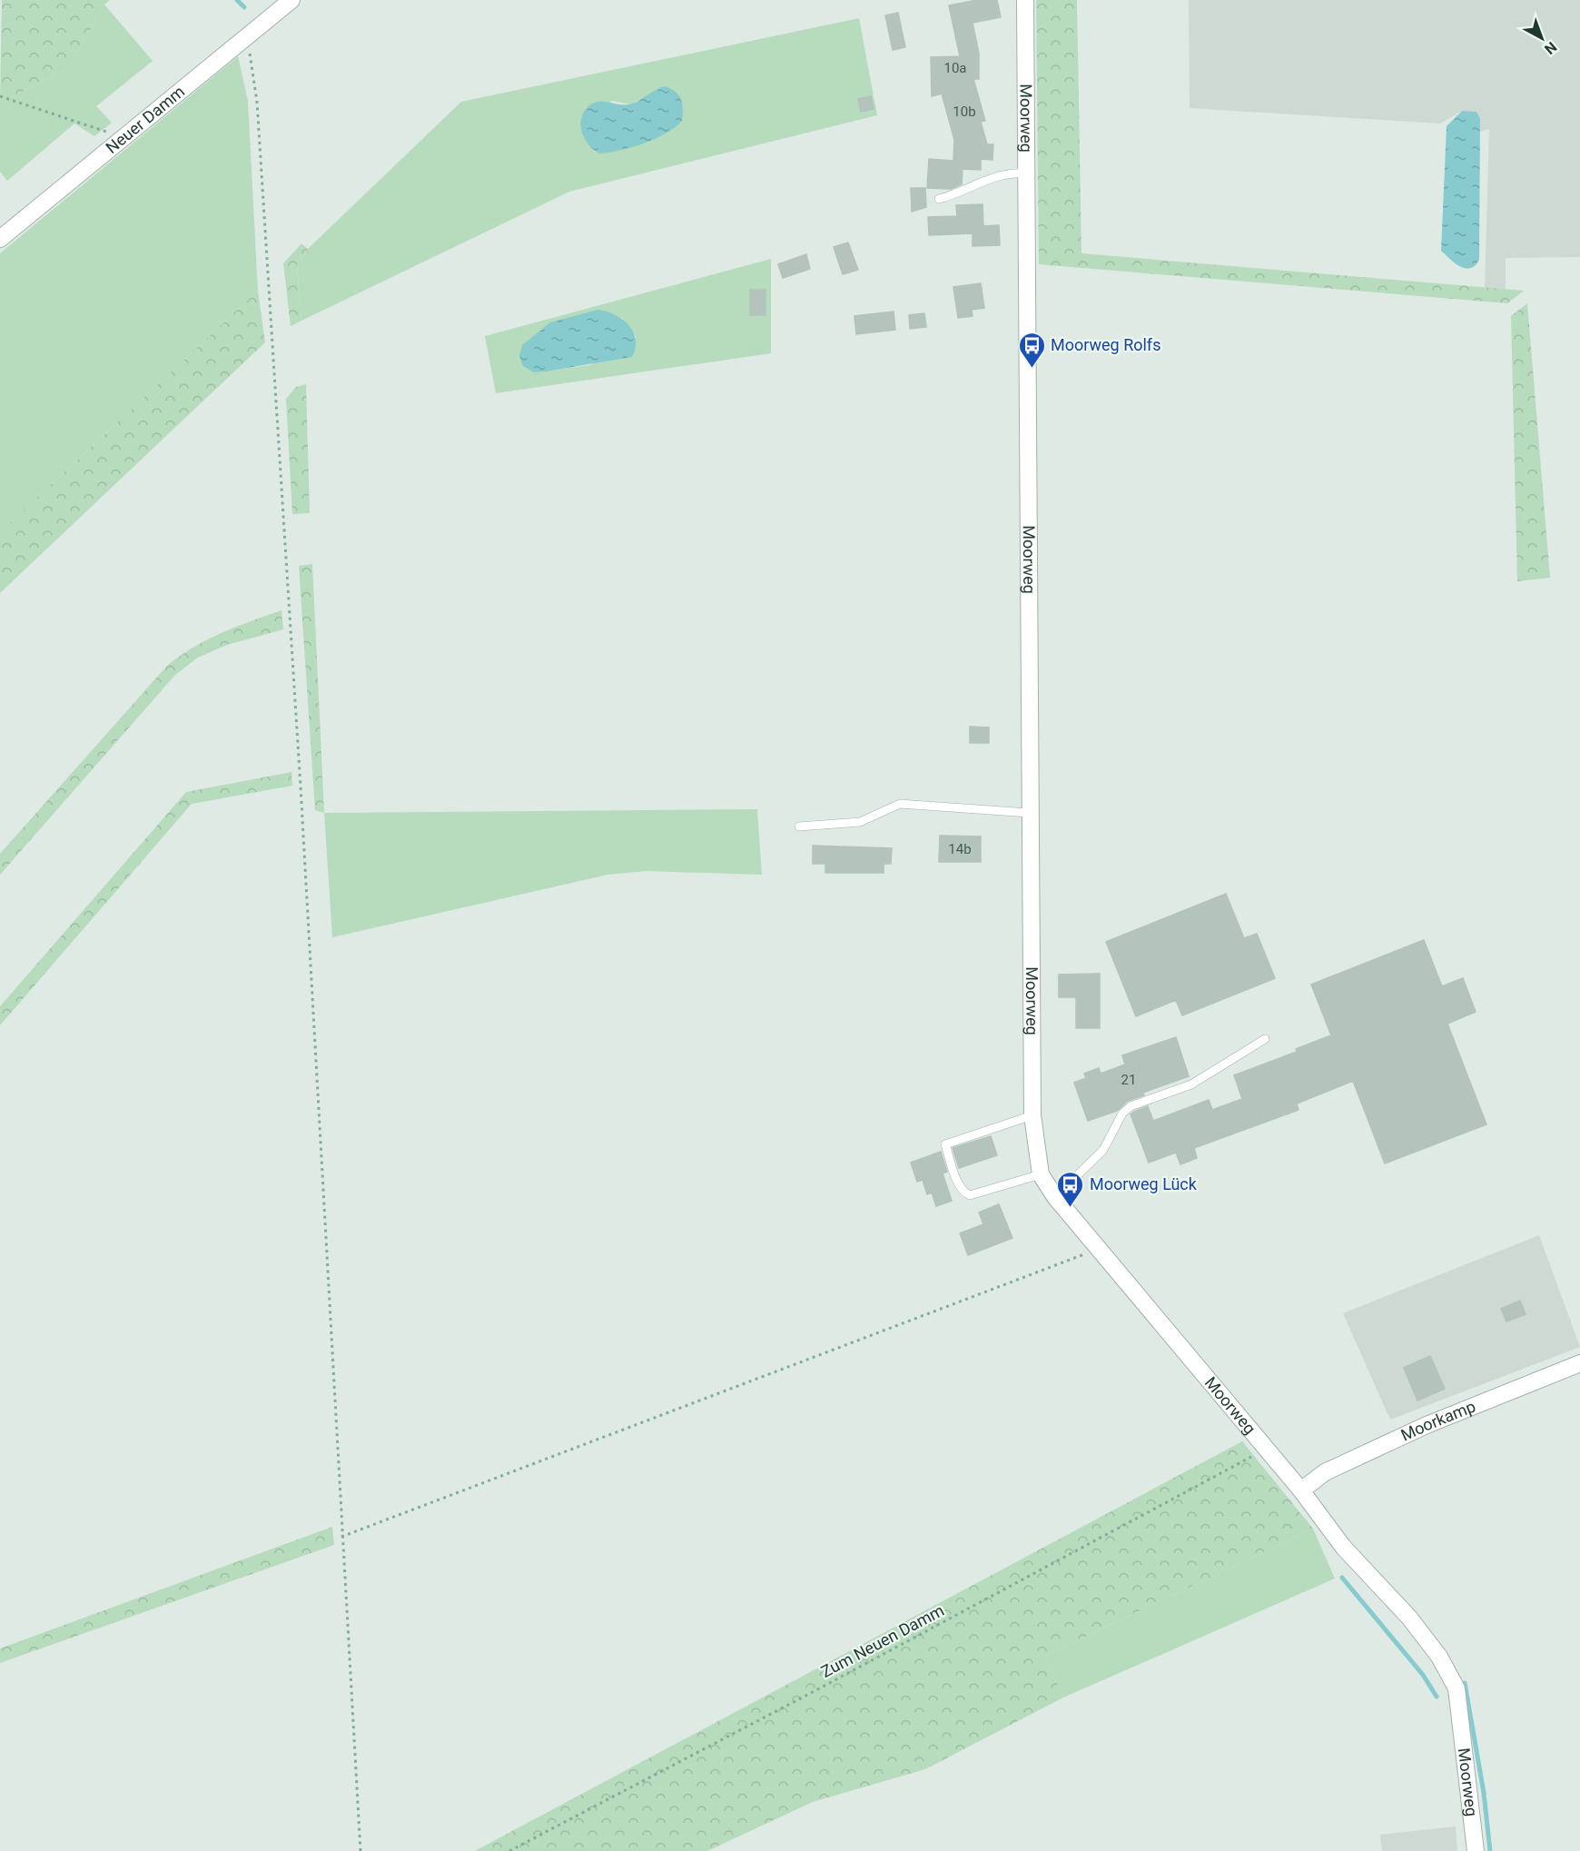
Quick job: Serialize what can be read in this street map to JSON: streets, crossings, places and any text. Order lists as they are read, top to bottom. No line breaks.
{"streets":{"street":["Moorweg","Neuer Damm","Moorkamp"],"path":["Zum Neuen Damm"]},"crossings":[["Moorweg","Moorkamp"],["Moorweg","Zum Neuen Damm"]],"places":{"bus stop":["Moorweg Rolfs","Moorweg Lück"]},"house_numbers":["10a","10b","14b","21"],"north":"bottom right"}
